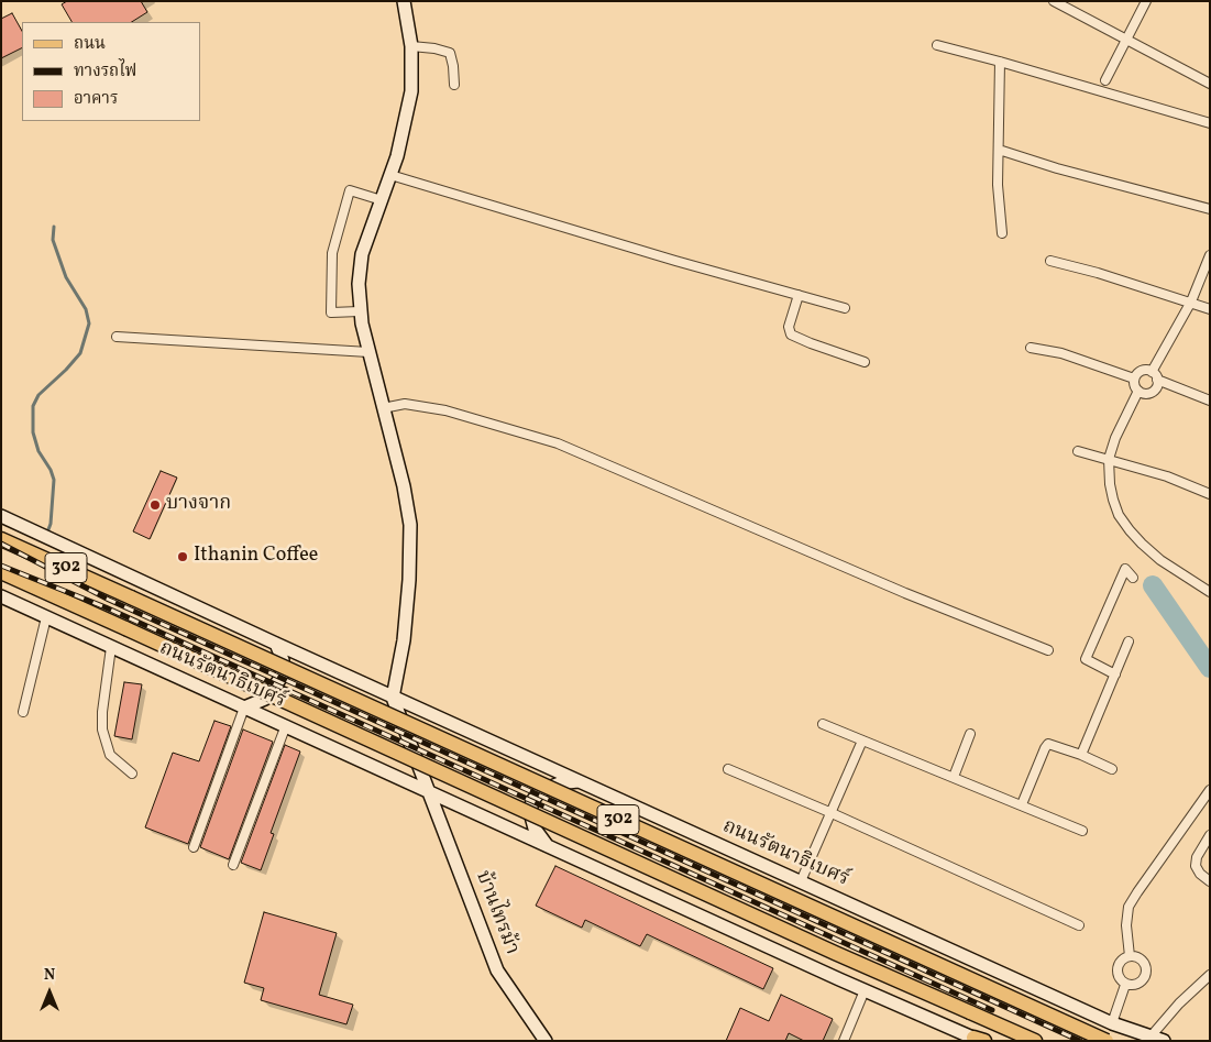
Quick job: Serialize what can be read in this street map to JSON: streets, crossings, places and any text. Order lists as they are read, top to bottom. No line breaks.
{"streets":{"main road":["302","ถนนรัตนาธิเบศร์","บ้านไทรม้า"]},"crossings":[["ถนนรัตนาธิเบศร์","บ้านไทรม้า"]],"places":["บางจาก","Ithanin Coffee"],"legend":["ถนน","ทางรถไฟ","อาคาร"],"north":"top"}
